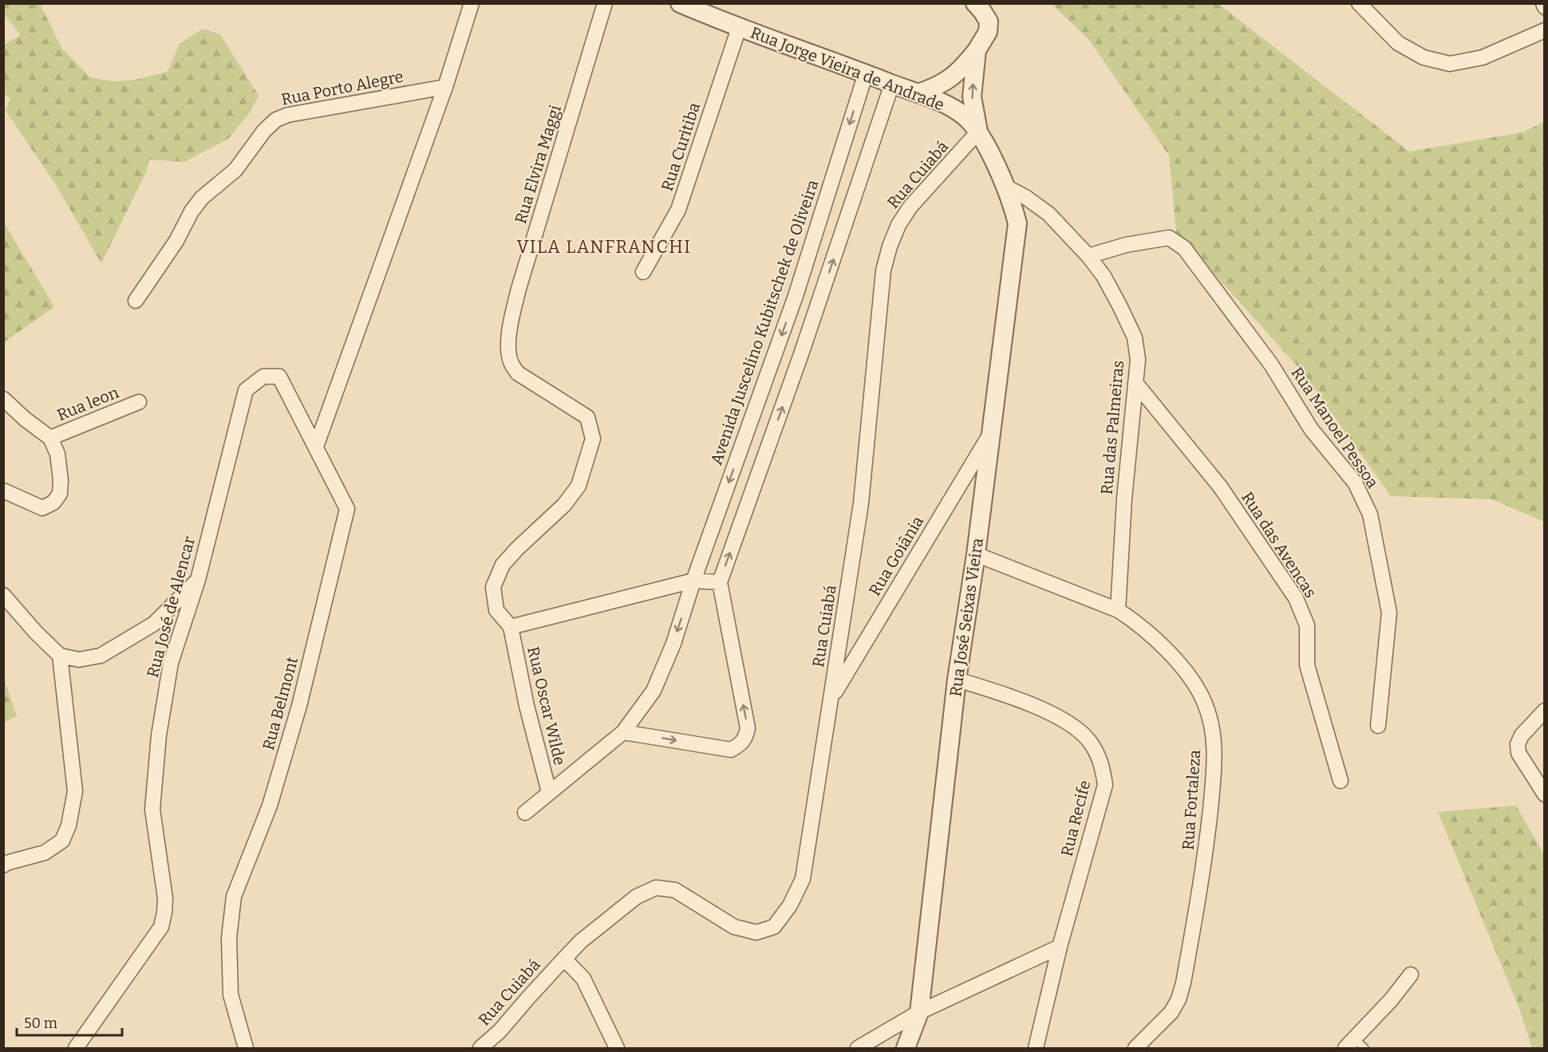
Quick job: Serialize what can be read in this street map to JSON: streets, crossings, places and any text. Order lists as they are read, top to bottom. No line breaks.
{"streets":{"street":["Rua Jorge Vieira de Andrade","Rua Porto Alegre","Rua Curitiba","Rua Elvira Maggi","Rua Cuiabá","Avenida Juscelino Kubitschek de Oliveira","Rua leon","Rua das Palmeiras","Rua Manoel Pessoa","Rua das Avencas","Rua Goiânia","Rua José de Alencar","Rua José Seixas Vieira","Rua Belmont","Rua Oscar Wilde","Rua Fortaleza","Rua Recife"]},"crossings":[["Rua Jorge Vieira de Andrade","Rua Curitiba"],["Rua Jorge Vieira de Andrade","Rua Cuiabá"],["Rua Jorge Vieira de Andrade","Avenida Juscelino Kubitschek de Oliveira"],["Rua Jorge Vieira de Andrade","Rua das Palmeiras"],["Rua Jorge Vieira de Andrade","Rua José Seixas Vieira"],["Rua Elvira Maggi","Rua Oscar Wilde"],["Rua Cuiabá","Rua Goiânia"],["Avenida Juscelino Kubitschek de Oliveira","Rua Oscar Wilde"],["Rua das Palmeiras","Rua Manoel Pessoa"],["Rua das Palmeiras","Rua das Avencas"],["Rua das Palmeiras","Rua José Seixas Vieira"],["Rua das Palmeiras","Rua Fortaleza"],["Rua Goiânia","Rua José Seixas Vieira"],["Rua José de Alencar","Rua Belmont"],["Rua José Seixas Vieira","Rua Fortaleza"],["Rua José Seixas Vieira","Rua Recife"]],"districts":["VILA LANFRANCHI"],"scale_bar":"50 m"}
